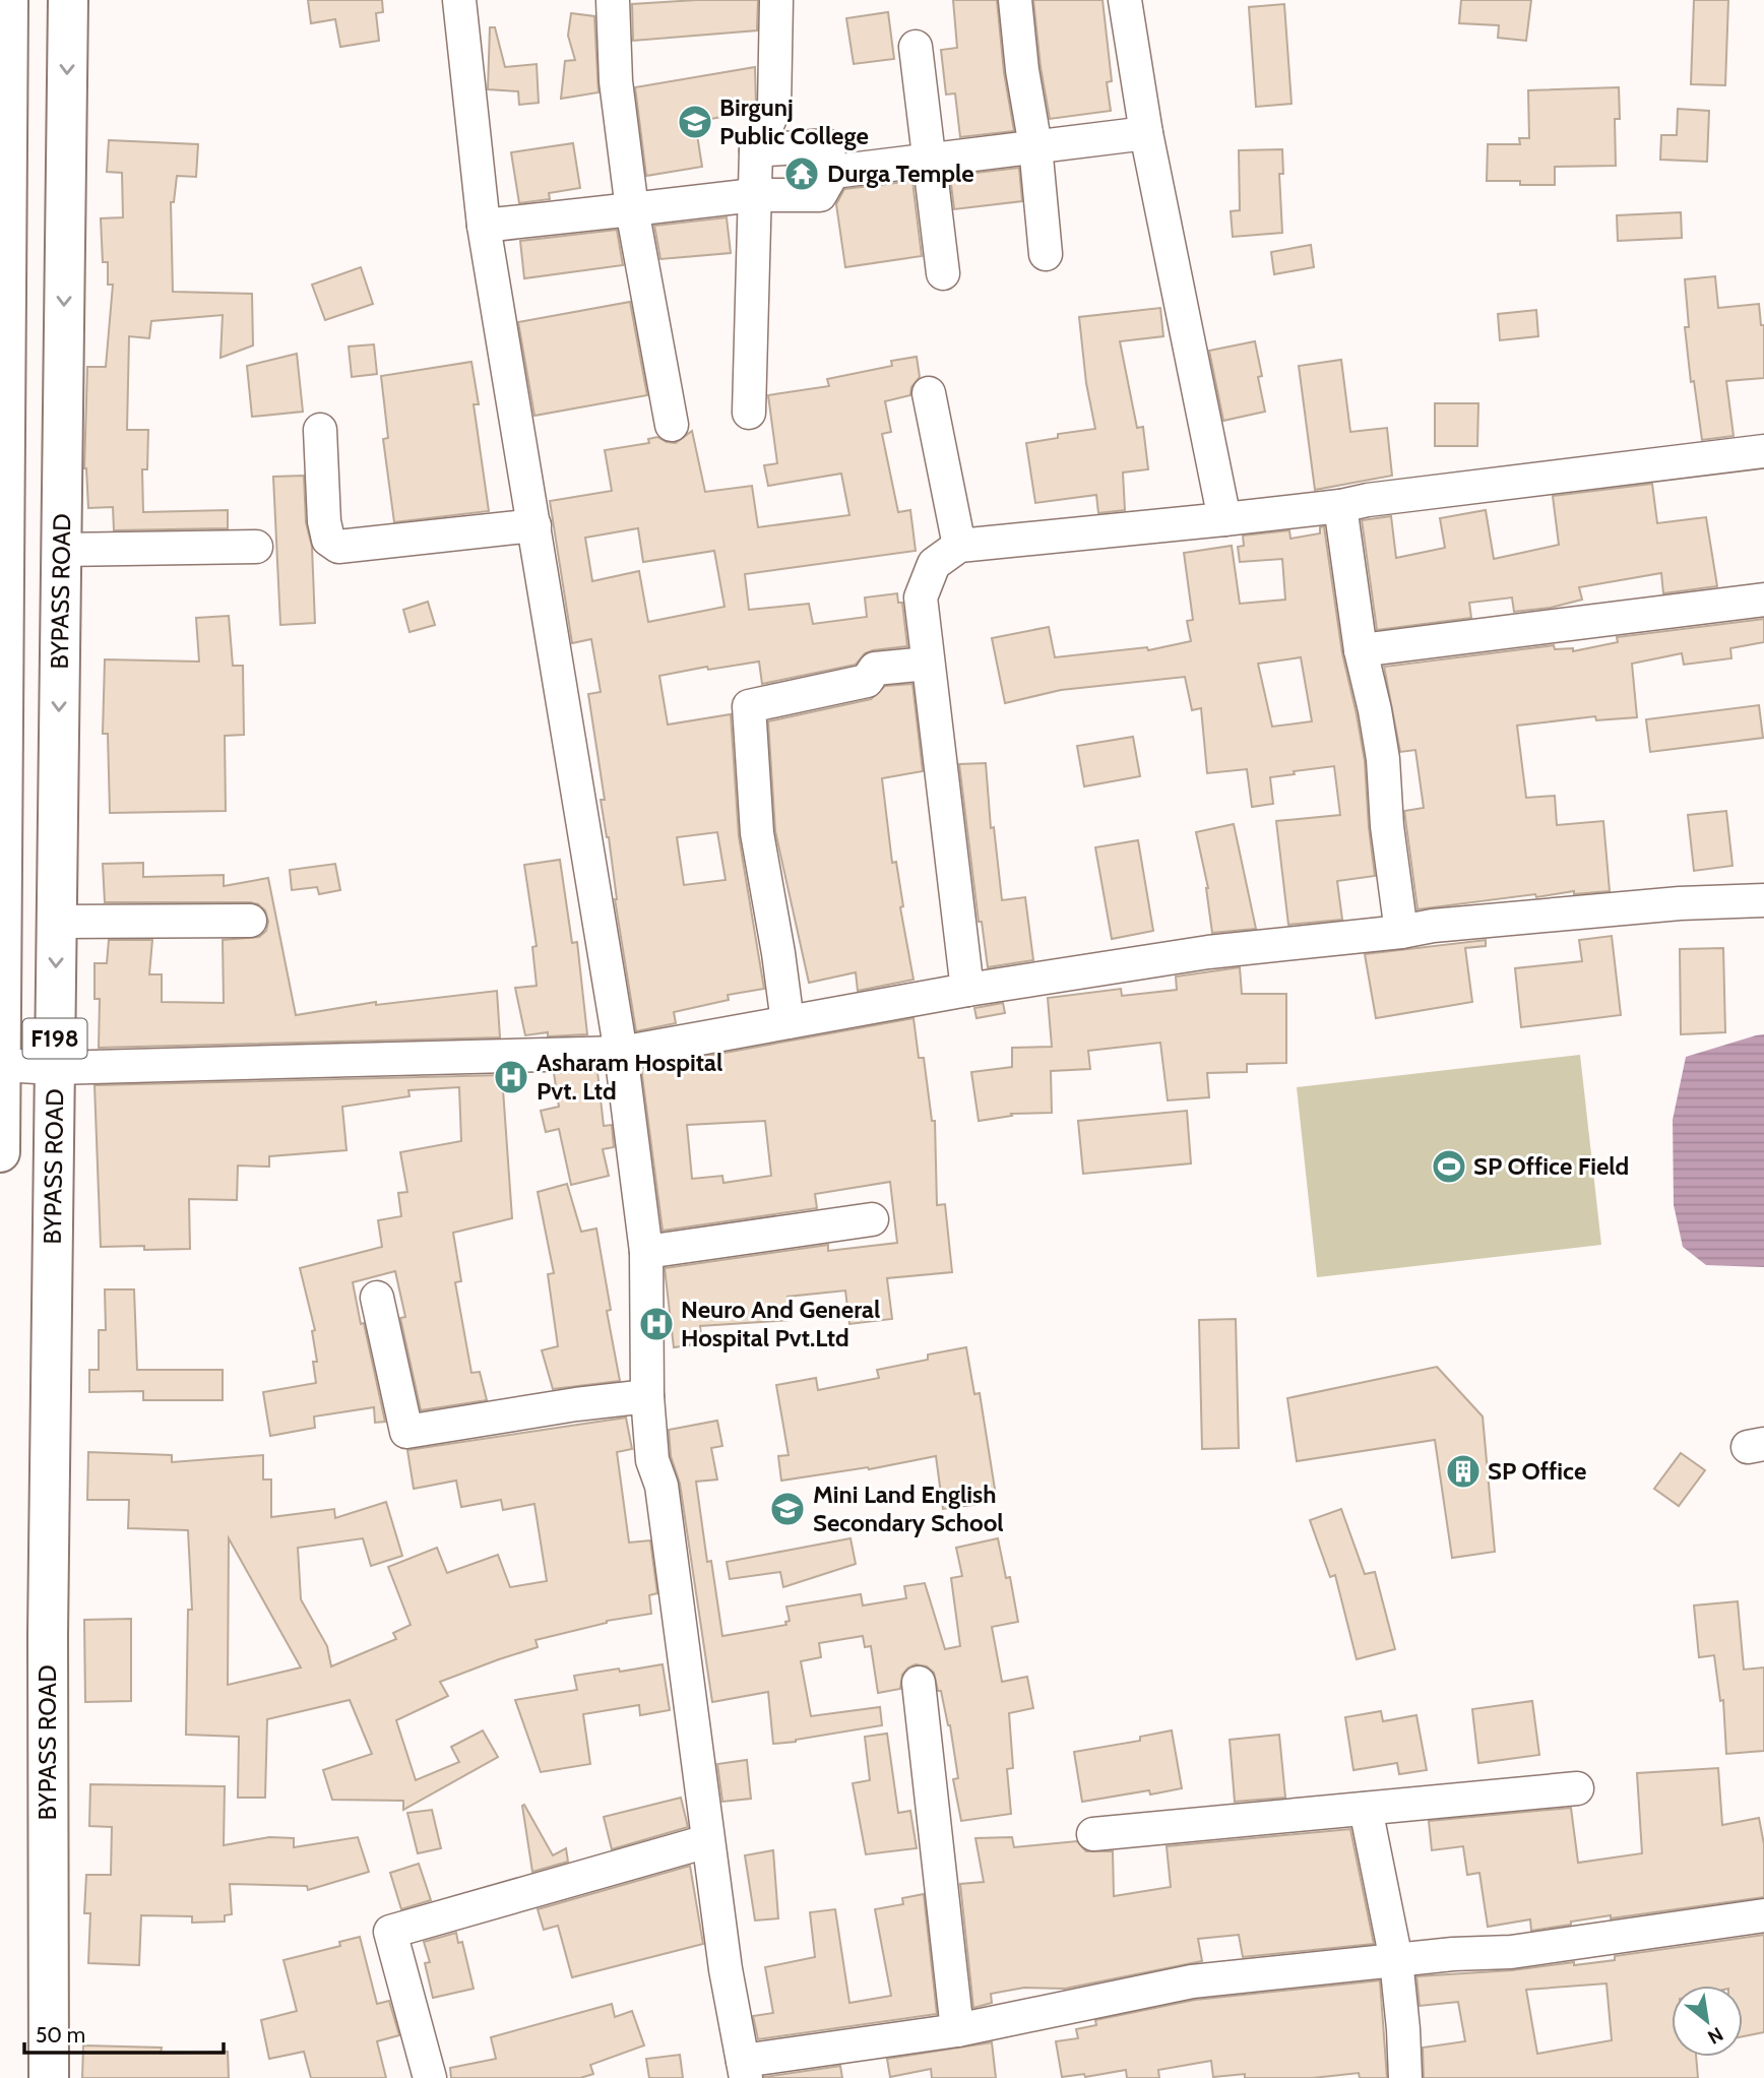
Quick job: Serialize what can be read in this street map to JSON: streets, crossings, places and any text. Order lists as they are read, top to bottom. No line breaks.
{"streets":{"main road":["BYPASS ROAD","F198"]},"places":{"school or university":["Birgunj Public College","Mini Land English Secondary School"],"temple":["Durga Temple"],"hospital":["Asharam Hospital Pvt. Ltd","Neuro And General Hospital Pvt.Ltd"],"sports":["SP Office Field"],"building":["SP Office"]},"scale_bar":"50 m","north":"bottom right"}
